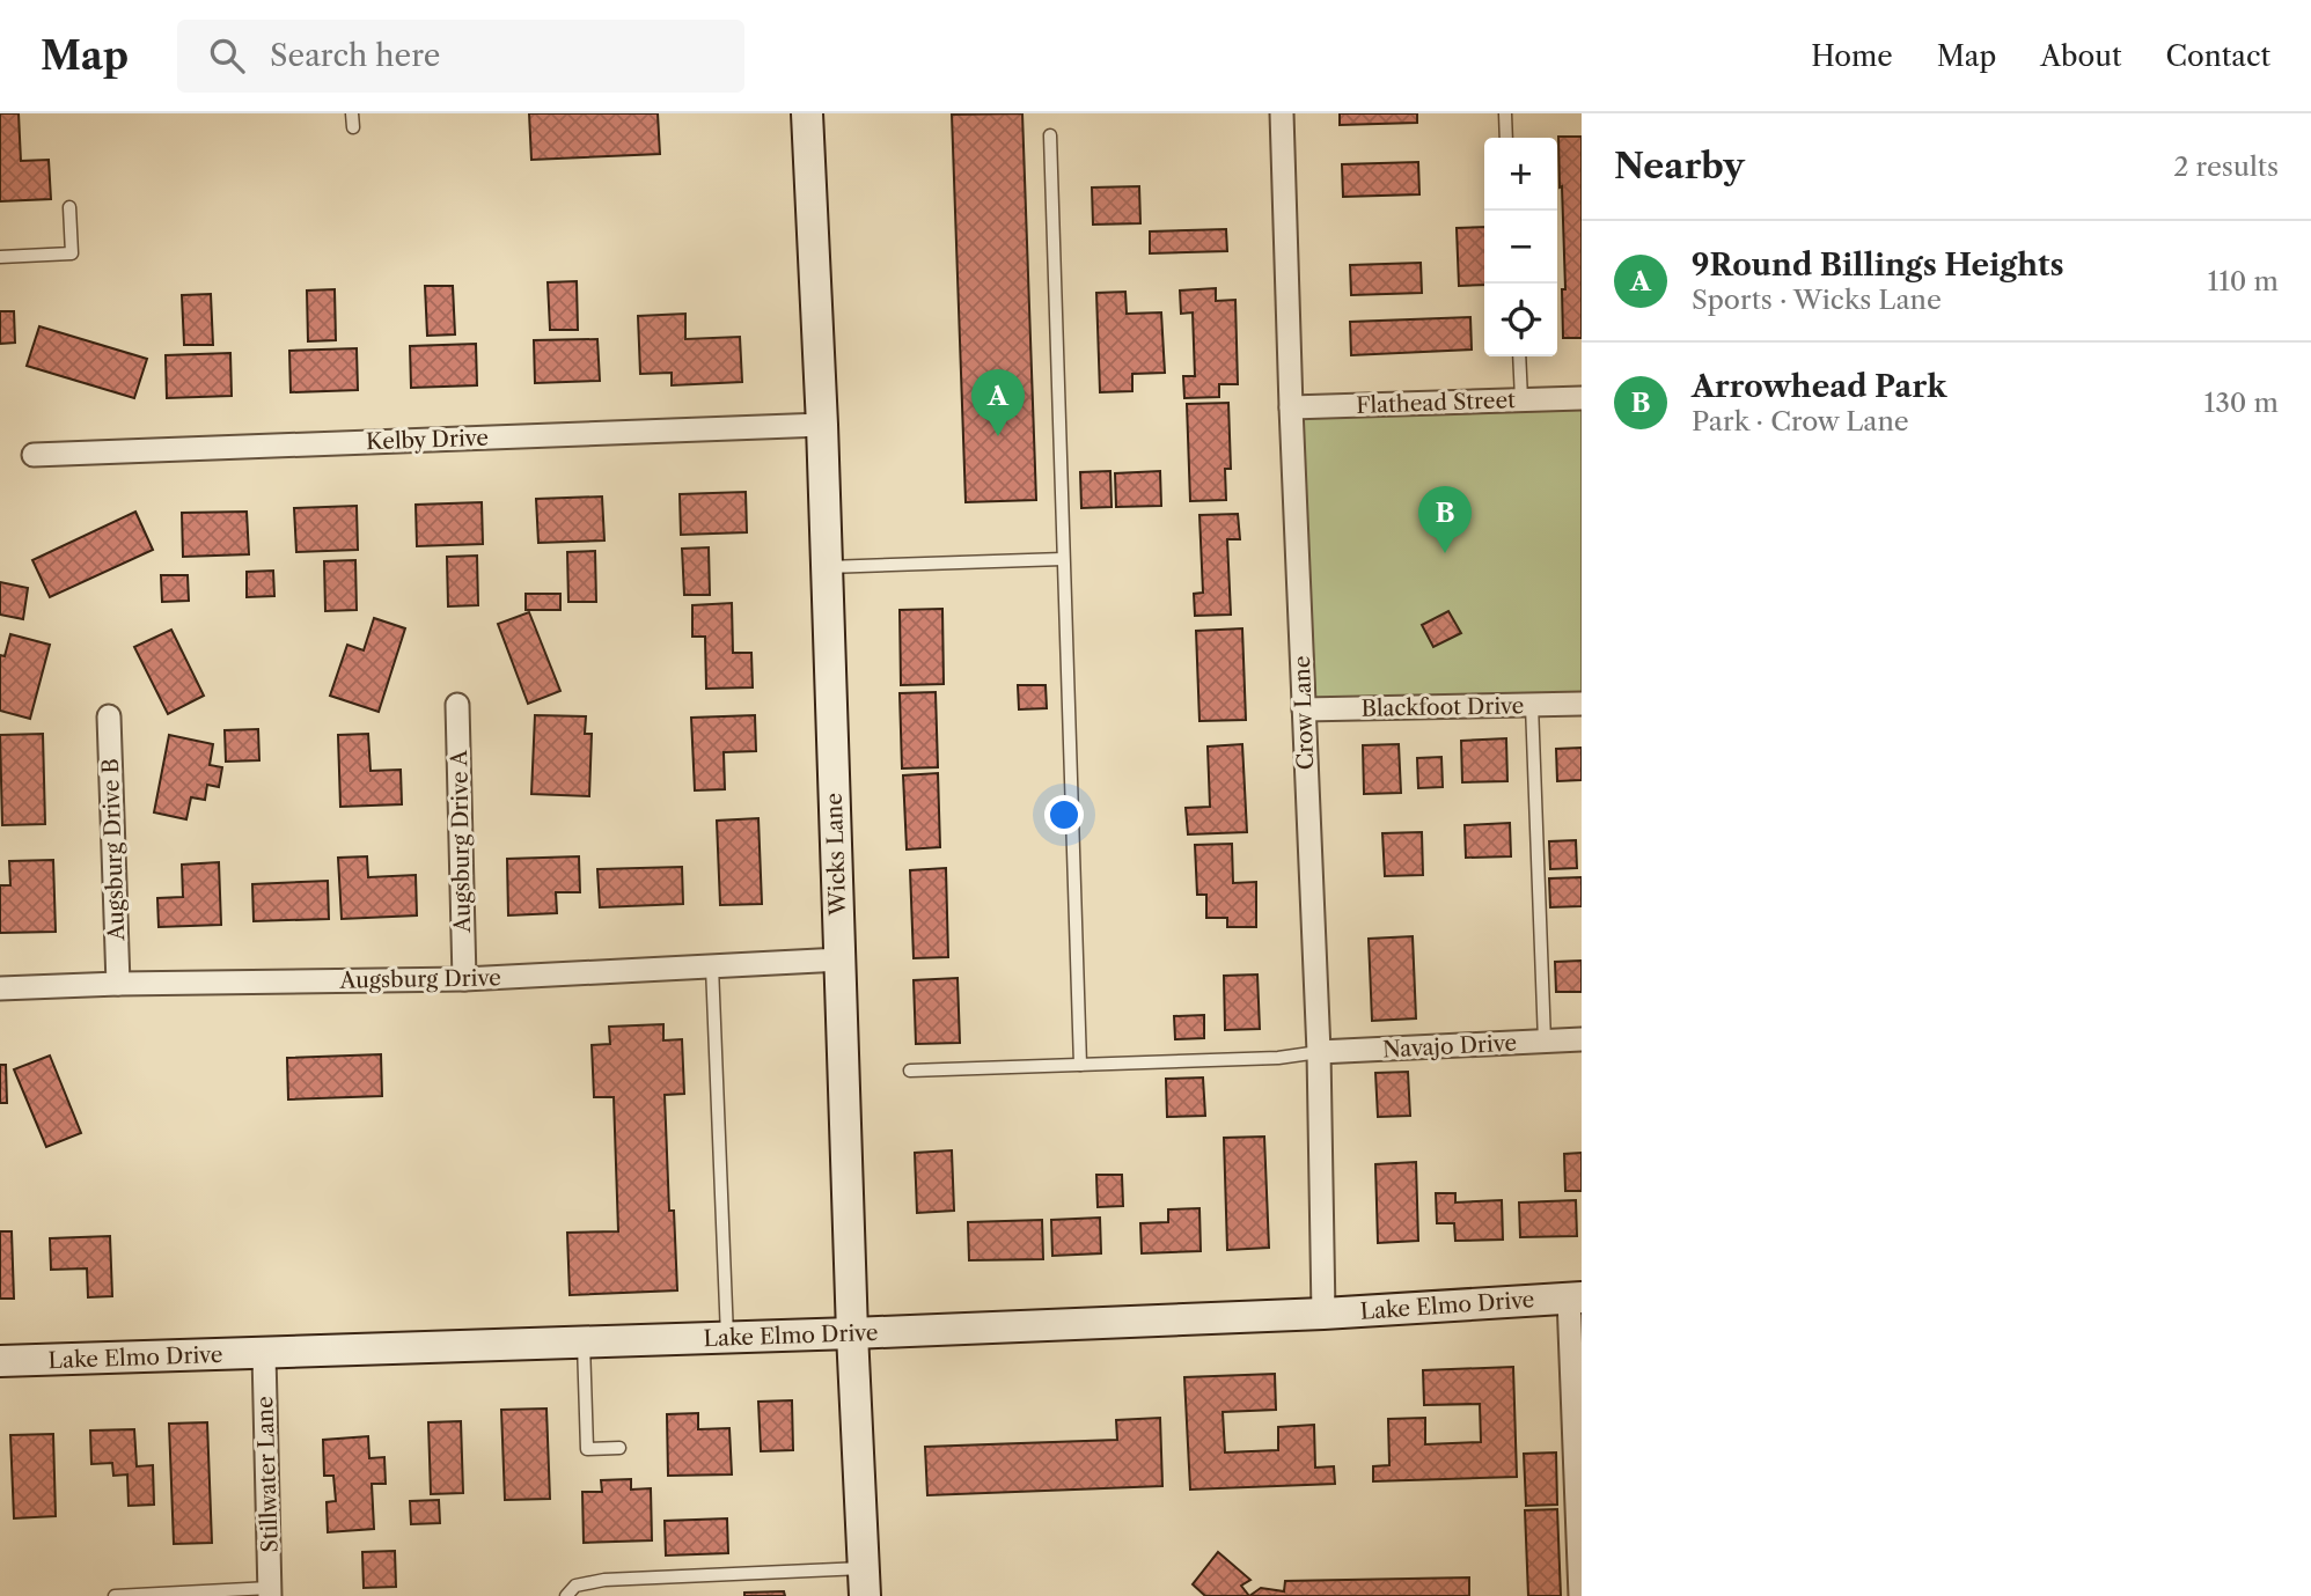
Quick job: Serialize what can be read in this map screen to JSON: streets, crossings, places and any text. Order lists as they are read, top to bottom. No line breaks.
{"streets":{"main road":["Wicks Lane","Lake Elmo Drive"],"street":["Flathead Street","Kelby Drive","Blackfoot Drive","Crow Lane","Augsburg Drive A","Augsburg Drive B","Augsburg Drive","Navajo Drive","Stillwater Lane"]},"crossings":[["Flathead Street","Crow Lane"],["Kelby Drive","Wicks Lane"],["Blackfoot Drive","Crow Lane"],["Crow Lane","Navajo Drive"],["Crow Lane","Lake Elmo Drive"],["Augsburg Drive A","Augsburg Drive"],["Augsburg Drive B","Augsburg Drive"],["Wicks Lane","Augsburg Drive"],["Wicks Lane","Lake Elmo Drive"],["Lake Elmo Drive","Stillwater Lane"]],"page":{"header":"Map","search":"Search here","nav":["Home","Map","About","Contact"],"heading":["Nearby","2 results"],"map_buttons":["+","−"],"list":[{"mark":"A","name":"9Round Billings Heights","note":"Sports · Wicks Lane","value":"110 m"},{"mark":"B","name":"Arrowhead Park","note":"Park · Crow Lane","value":"130 m"}],"pins":["A","B"]}}
